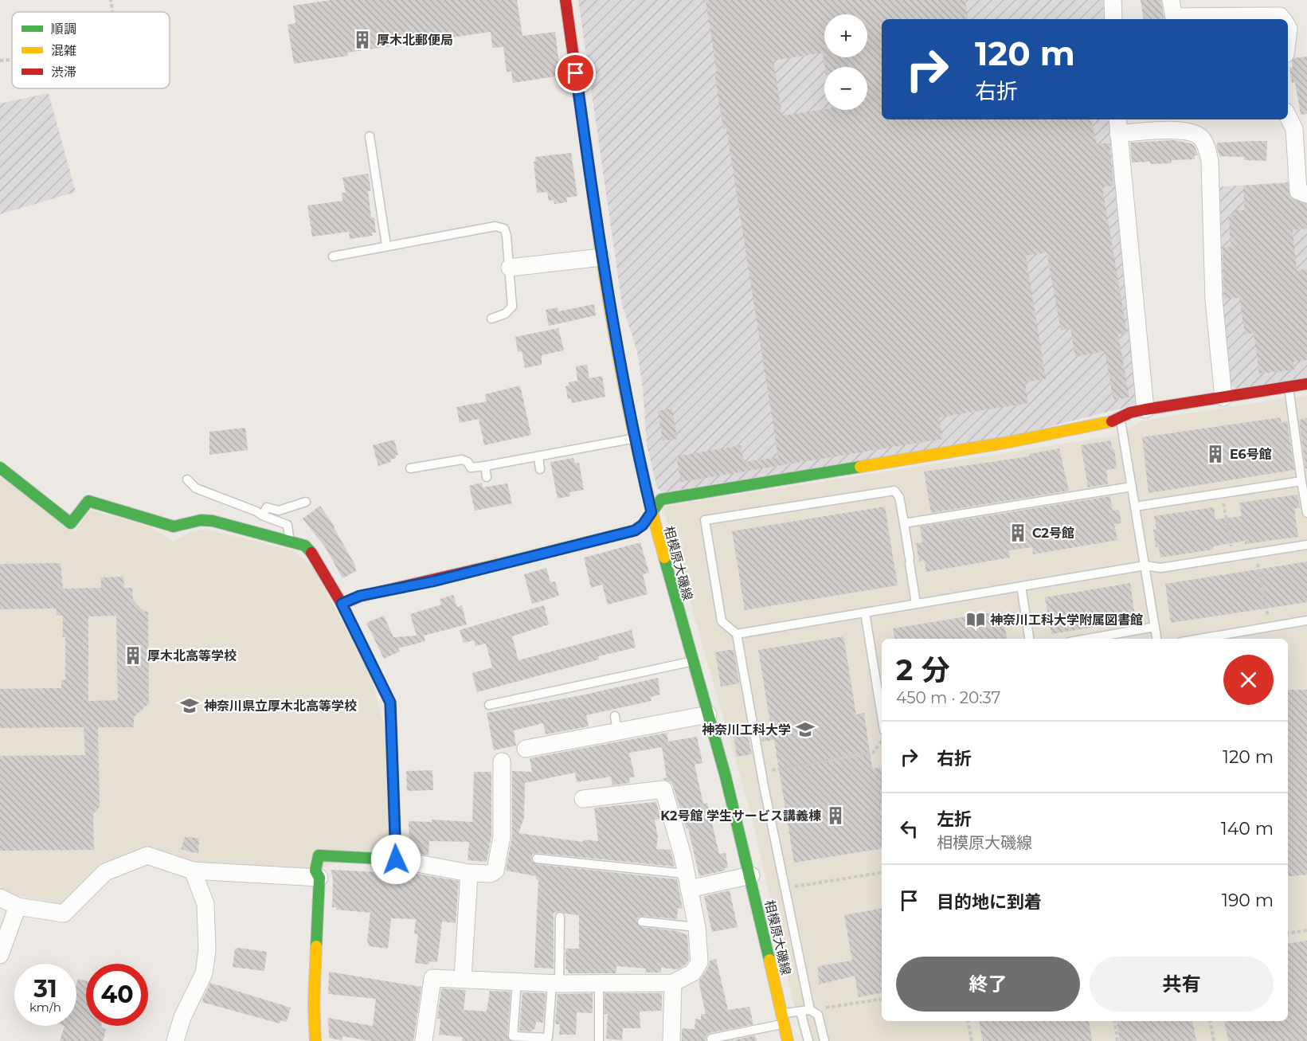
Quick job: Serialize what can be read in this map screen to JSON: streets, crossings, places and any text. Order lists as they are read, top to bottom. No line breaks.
{"streets":{"street":["相模原大磯線"]},"places":{"building":["厚木北郵便局","E6号館","C2号館","厚木北高等学校","K2号館 学生サービス講義棟"],"library":["神奈川工科大学附属図書館"],"school or university":["神奈川県立厚木北高等学校","神奈川工科大学"]},"legend":["順調","混雑","渋滞"],"page":{"map_buttons":["+","−"],"turn":["120 m","右折"],"heading":["2 分","450 m · 20:37"],"list":[{"name":"右折","value":"120 m"},{"name":"左折","note":"相模原大磯線","value":"140 m"},{"name":"目的地に到着","value":"190 m"}],"buttons":["終了","共有"],"speed":"31 km/h","limit":"40"}}
